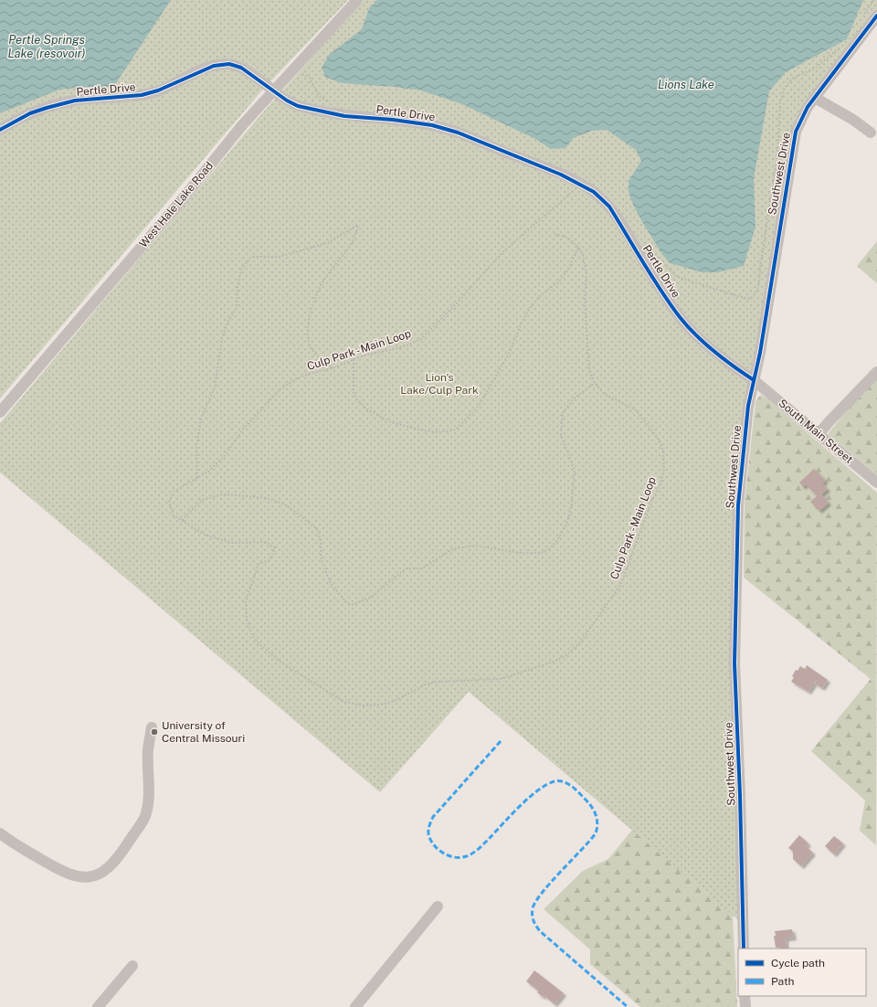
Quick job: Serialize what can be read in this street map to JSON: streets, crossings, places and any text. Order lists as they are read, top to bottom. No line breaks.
{"streets":{"street":["Pertle Drive","Southwest Drive","West Hale Lake Road","South Main Street"],"path":["Culp Park - Main Loop"]},"crossings":[["Pertle Drive","Southwest Drive"],["Pertle Drive","West Hale Lake Road"],["Pertle Drive","Culp Park - Main Loop"],["Pertle Drive","South Main Street"],["Southwest Drive","South Main Street"]],"water":["Pertle Springs Lake (resovoir)","Lions Lake"],"parks":["Lion's Lake/Culp Park"],"places":["University of Central Missouri"],"legend":["Cycle path","Path"]}
